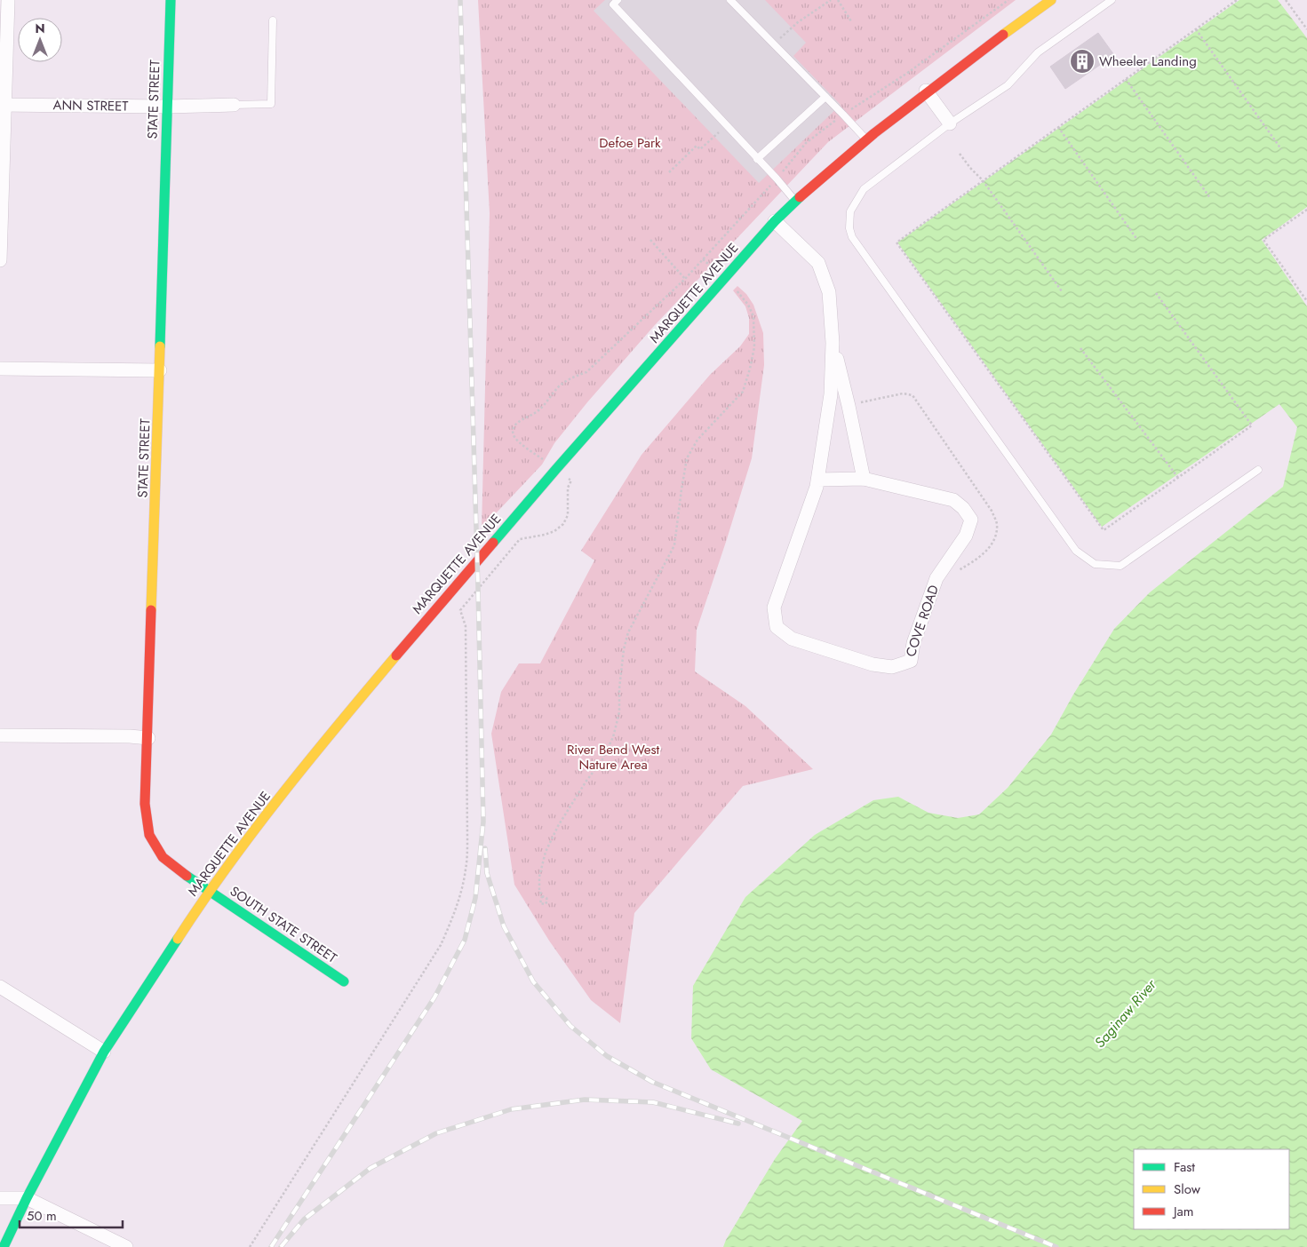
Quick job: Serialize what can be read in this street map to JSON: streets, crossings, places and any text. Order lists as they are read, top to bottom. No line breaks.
{"streets":{"street":["STATE STREET","ANN STREET","MARQUETTE AVENUE","COVE ROAD","SOUTH STATE STREET"]},"crossings":[["STATE STREET","ANN STREET"],["STATE STREET","MARQUETTE AVENUE"],["STATE STREET","SOUTH STATE STREET"],["MARQUETTE AVENUE","COVE ROAD"],["MARQUETTE AVENUE","SOUTH STATE STREET"]],"water":["Saginaw River"],"parks":["Defoe Park","River Bend West Nature Area"],"places":{"building":["Wheeler Landing"]},"legend":["Fast","Slow","Jam"],"scale_bar":"50 m","north":"top"}
